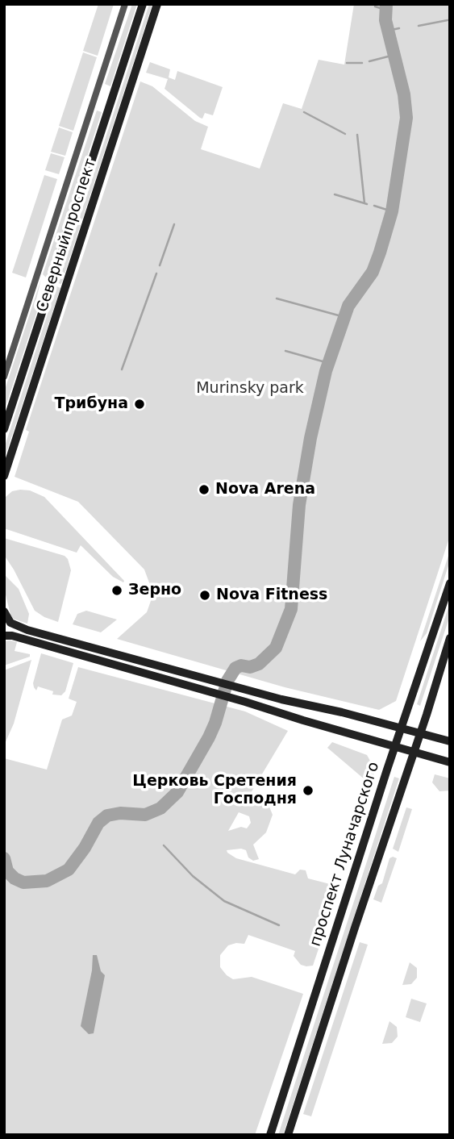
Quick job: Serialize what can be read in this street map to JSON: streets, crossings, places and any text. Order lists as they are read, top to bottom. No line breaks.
{"streets":{"main road":["Северный проспект","проспект Луначарского"]},"parks":["Murinsky park"],"places":["Трибуна","Nova Arena","Зерно","Nova Fitness","Церковь Сретения Господня"]}
